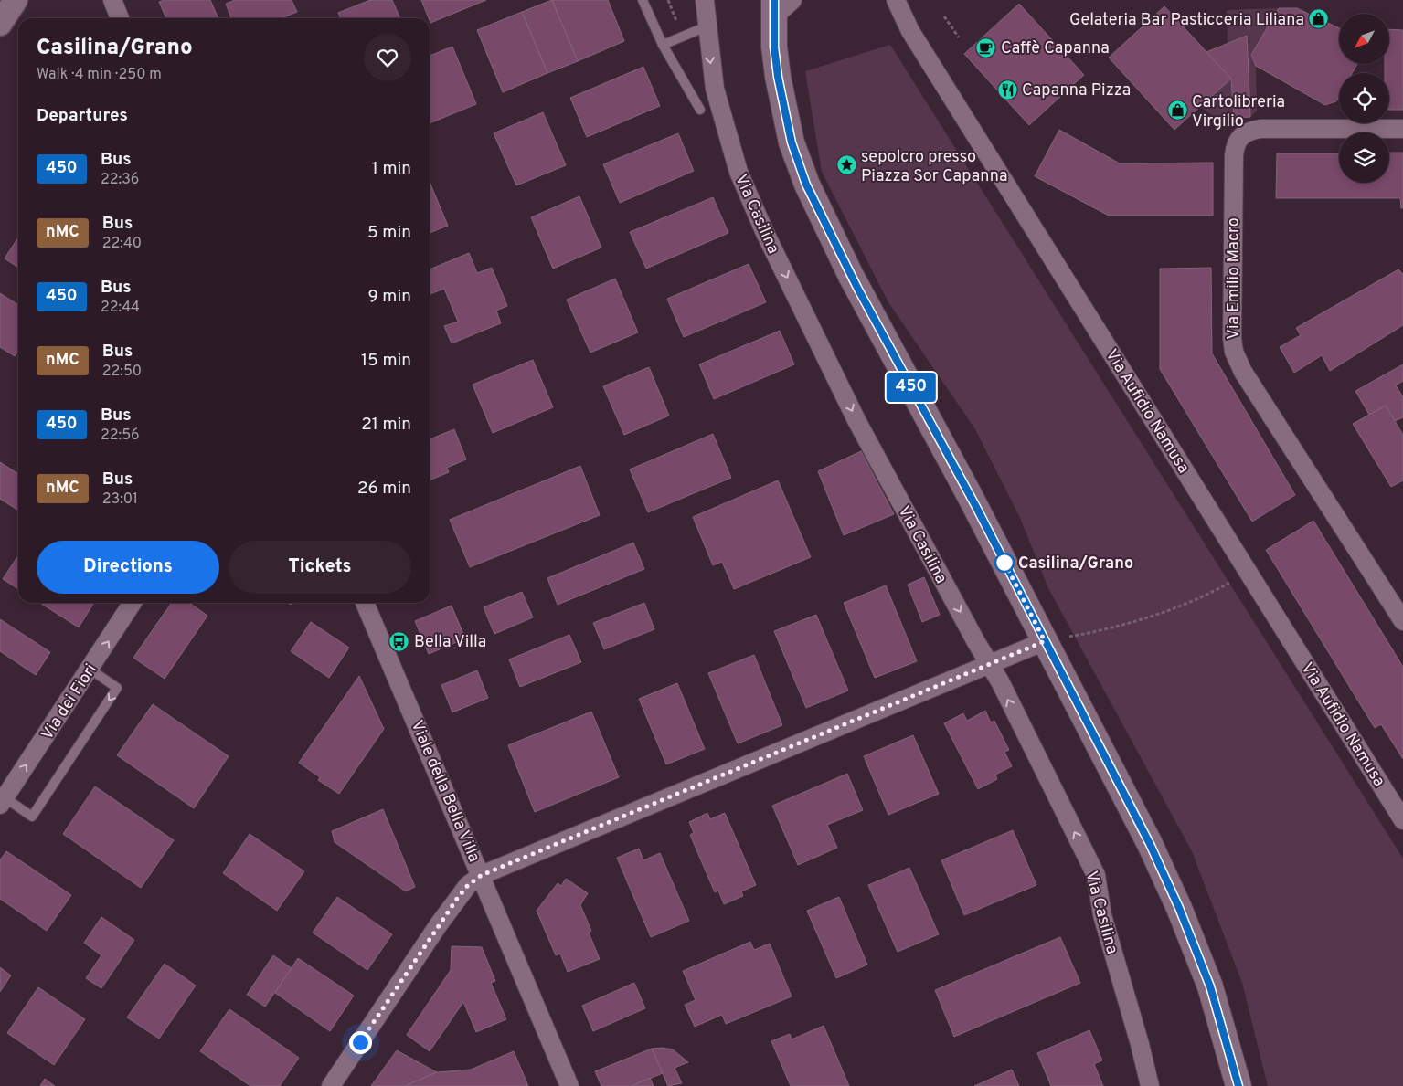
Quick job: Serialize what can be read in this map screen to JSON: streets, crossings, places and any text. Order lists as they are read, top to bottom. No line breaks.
{"streets":{"street":["Via Casilina","Via Emilio Macro","Via Aufidio Namusa","Via dei Fiori","Viale della Bella Villa"]},"one_way":["Via dei Fiori"],"places":{"shop":["Gelateria Bar Pasticceria Liliana","Cartolibreria Virgilio"],"cafe":["Caffè Capanna"],"restaurant":["Capanna Pizza"],"place":["sepolcro presso Piazza Sor Capanna"],"other":["Casilina/Grano"],"bus stop":["Bella Villa"]},"lines":["bus line 450"],"north":"bottom left","page":{"on_map":"450","heading":[["Casilina/Grano","Walk · 4 min · 250 m"],"Departures"],"list":[{"mark":"450","name":"Bus","note":"22:36","value":"1 min"},{"mark":"nMC","name":"Bus","note":"22:40","value":"5 min"},{"mark":"450","name":"Bus","note":"22:44","value":"9 min"},{"mark":"nMC","name":"Bus","note":"22:50","value":"15 min"},{"mark":"450","name":"Bus","note":"22:56","value":"21 min"},{"mark":"nMC","name":"Bus","note":"23:01","value":"26 min"}],"buttons":["Directions","Tickets"]}}
